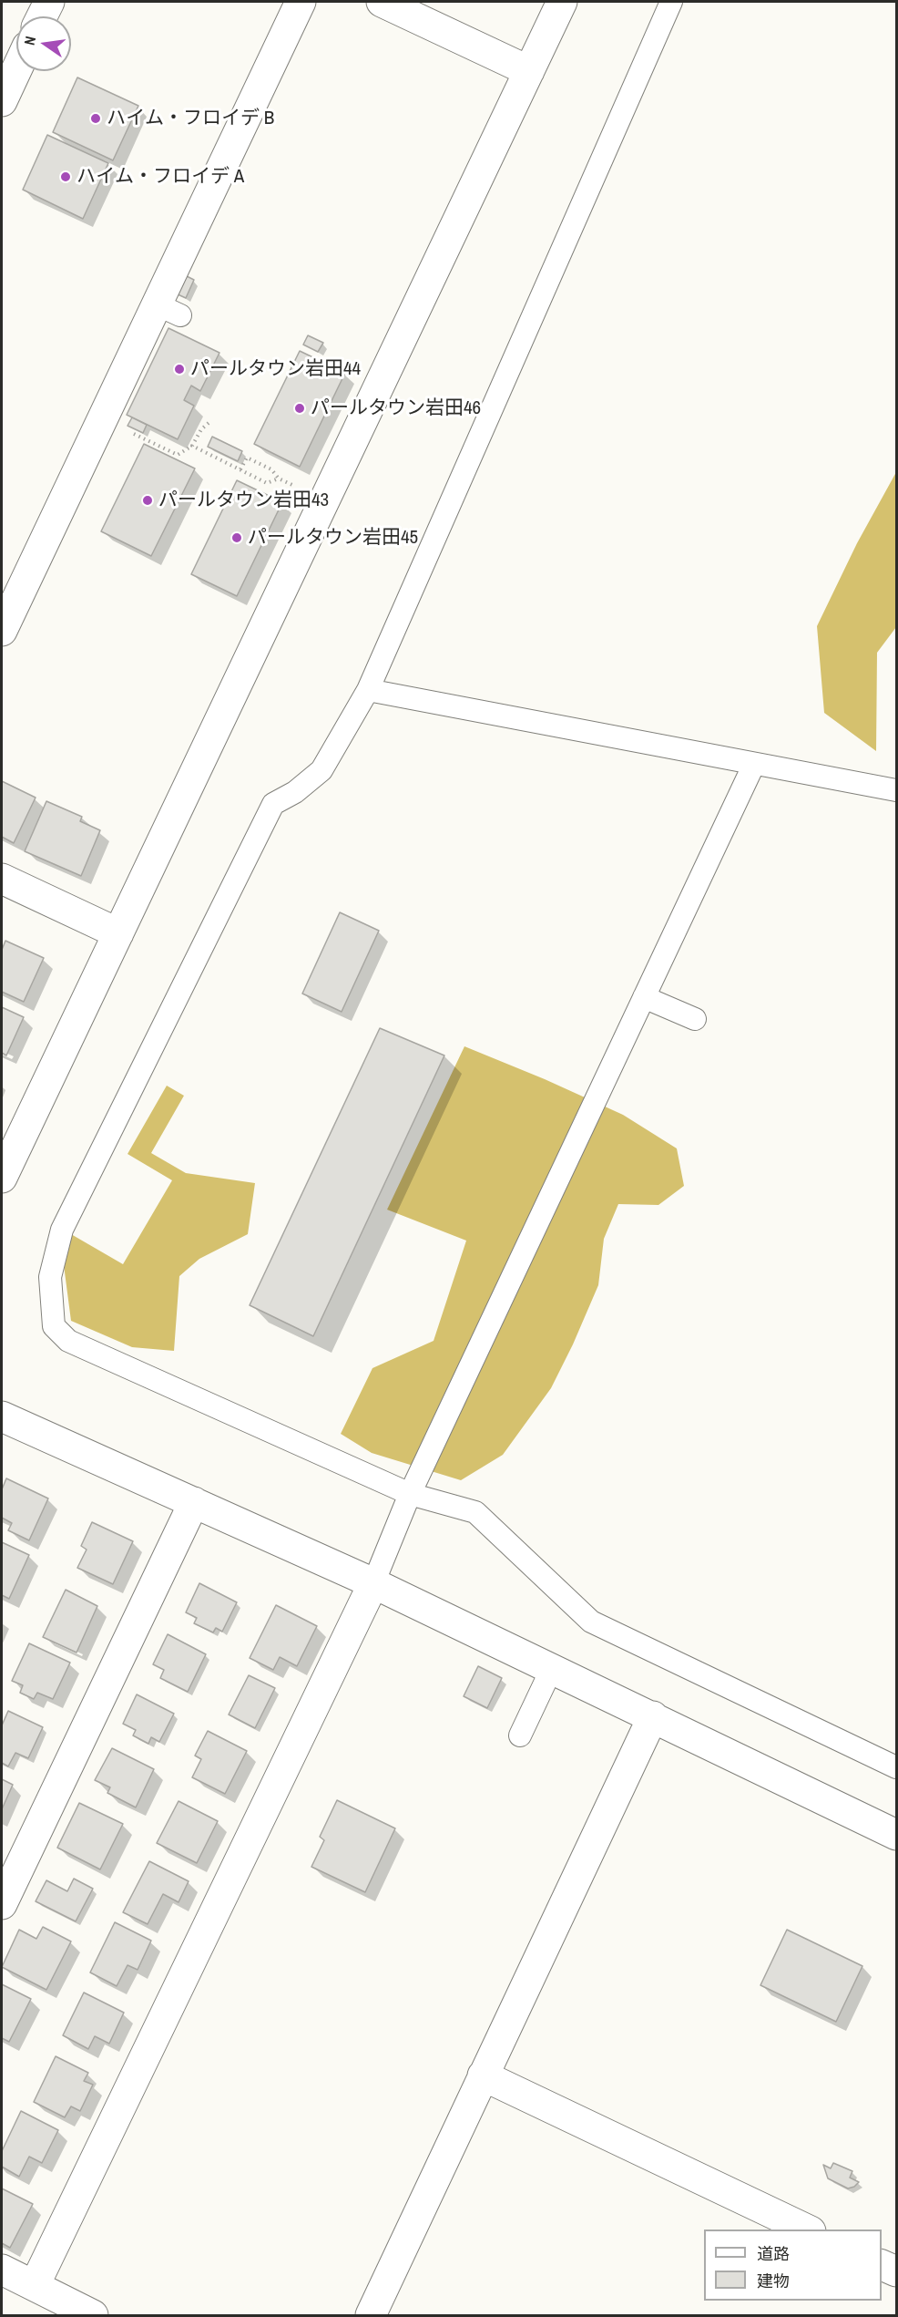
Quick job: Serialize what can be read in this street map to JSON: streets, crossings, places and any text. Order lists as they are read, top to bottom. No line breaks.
{"places":["ハイム・フロイデ B","ハイム・フロイデ A","パールタウン岩田44","パールタウン岩田46","パールタウン岩田43","パールタウン岩田45"],"legend":["道路","建物"],"north":"left"}
